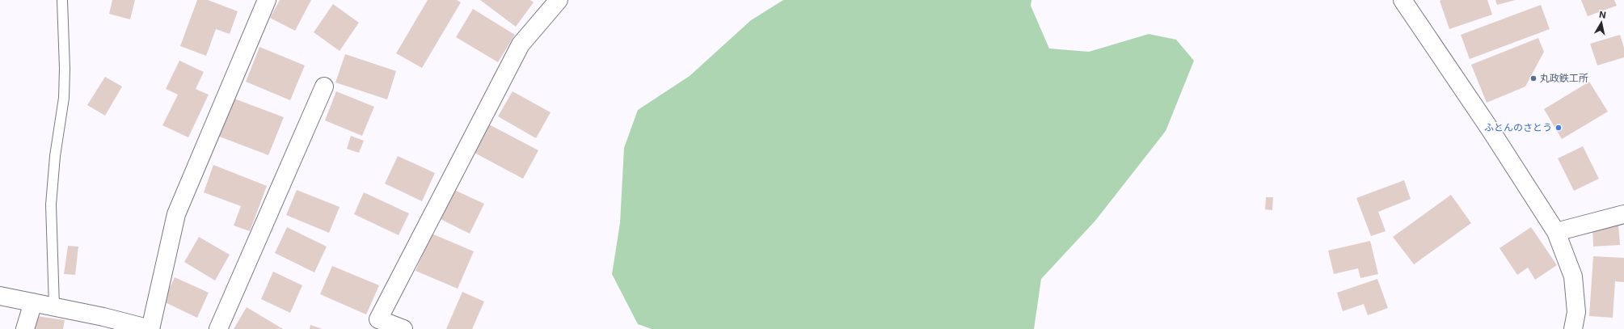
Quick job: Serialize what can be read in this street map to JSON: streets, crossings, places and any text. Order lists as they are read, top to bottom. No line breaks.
{"places":["丸政鉄工所","ふとんのさとう"],"north":"top"}
